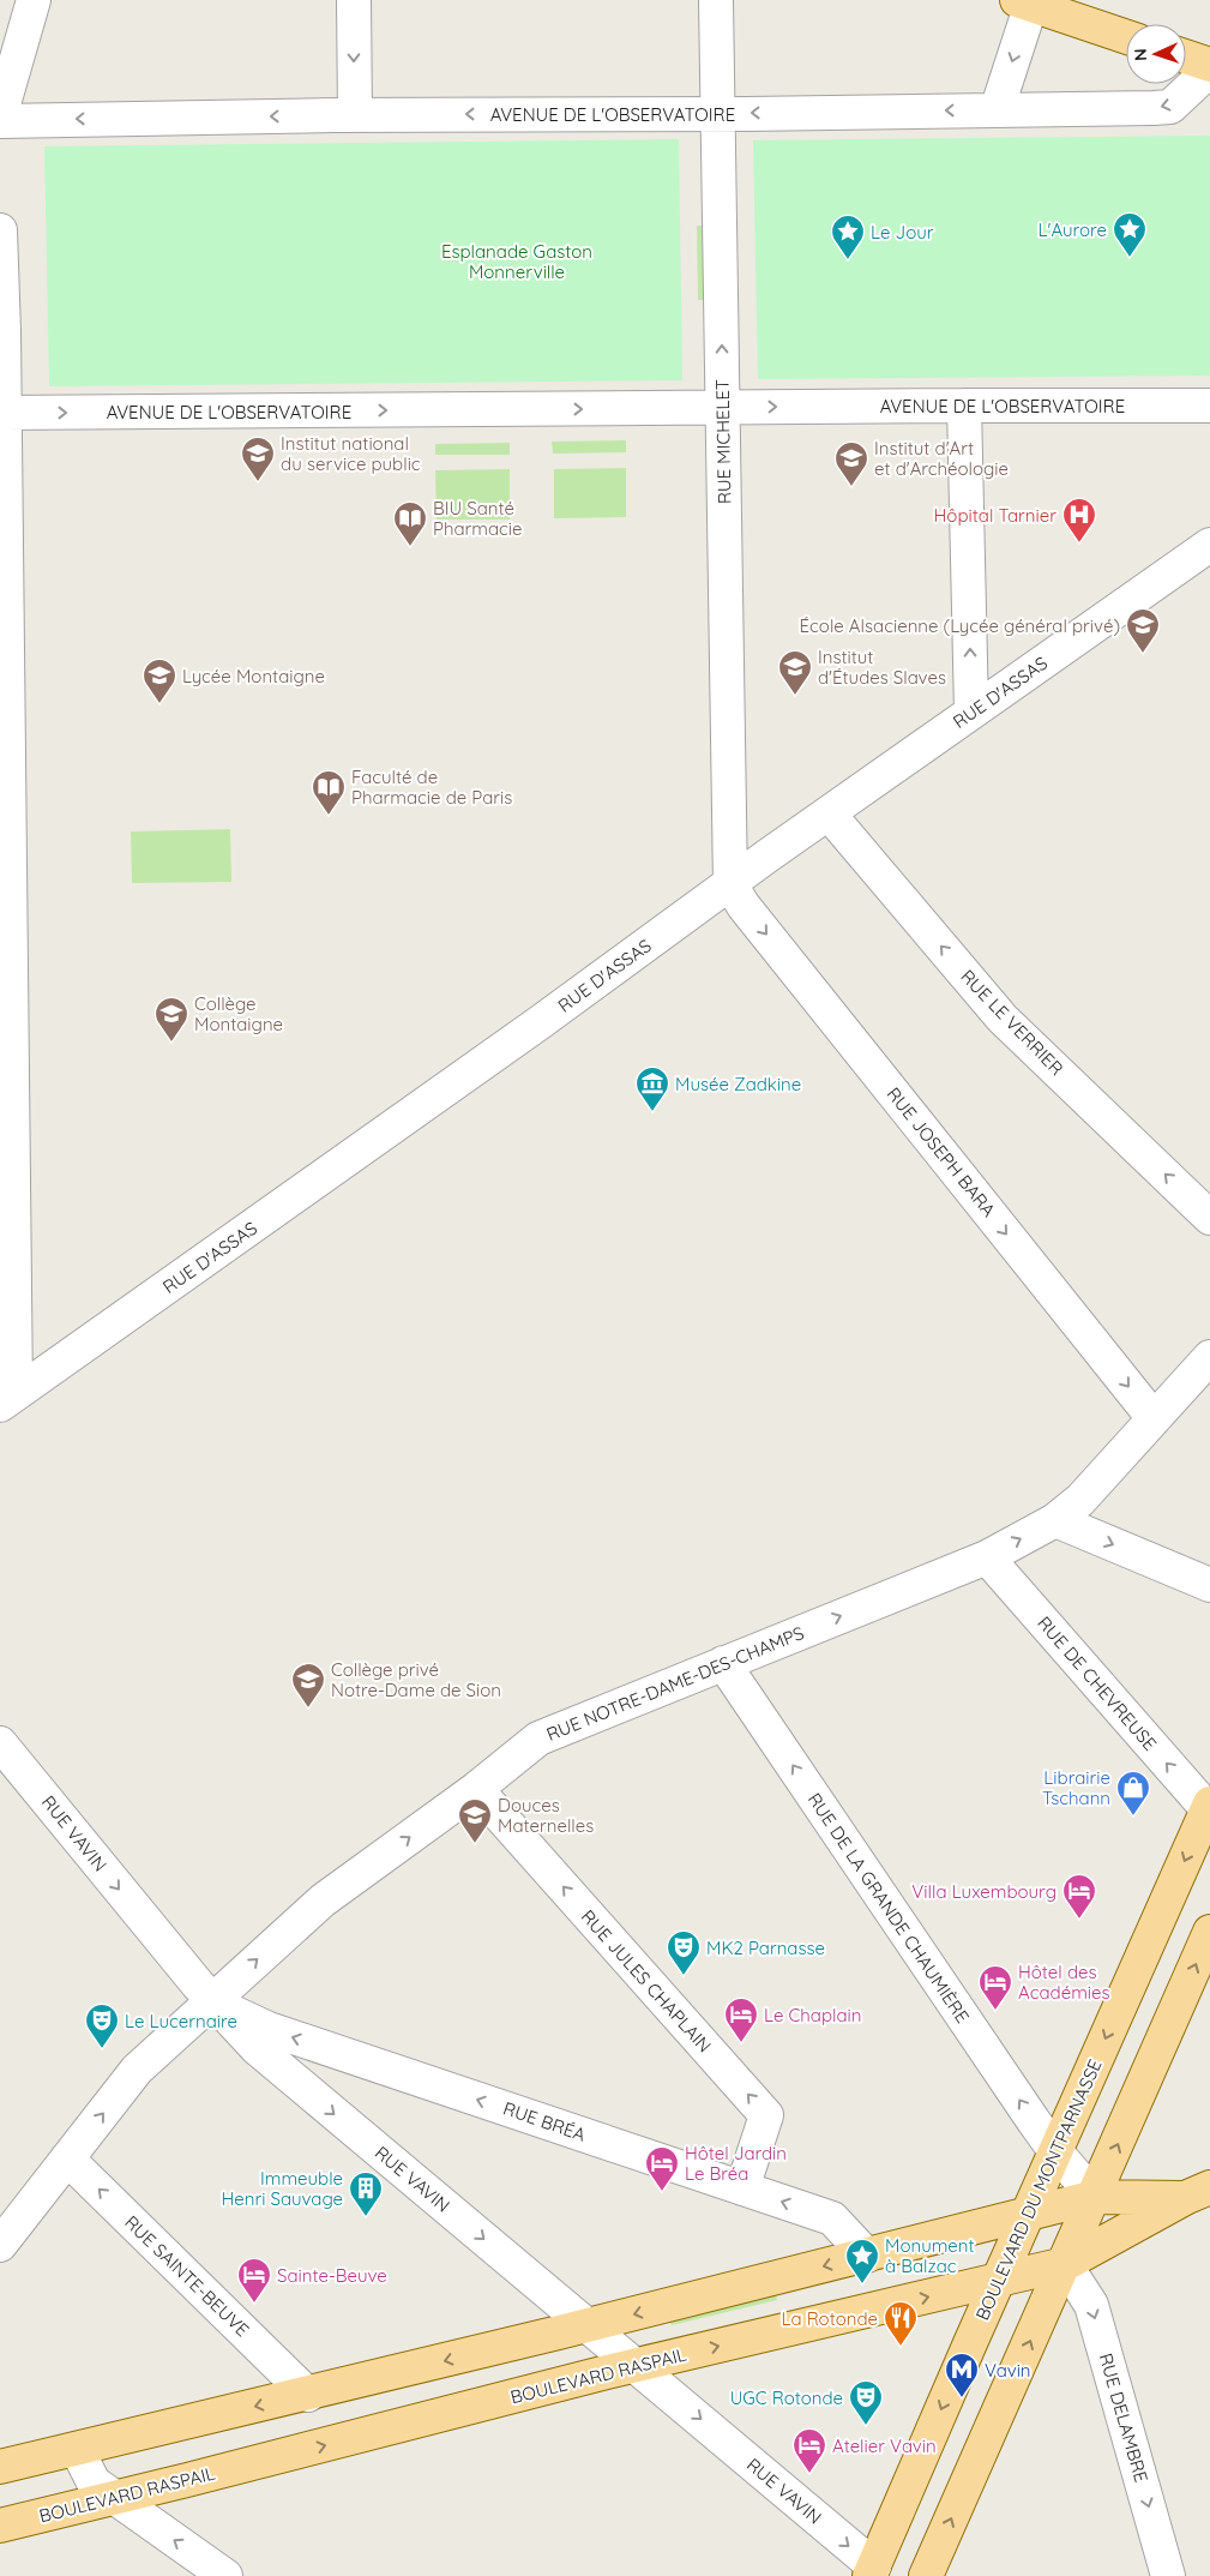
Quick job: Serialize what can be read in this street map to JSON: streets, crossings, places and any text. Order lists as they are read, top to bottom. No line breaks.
{"streets":{"main road":["BOULEVARD DU MONTPARNASSE","BOULEVARD RASPAIL"],"street":["AVENUE DE L'OBSERVATOIRE","RUE MICHELET","RUE D'ASSAS","RUE LE VERRIER","RUE JOSEPH BARA","RUE NOTRE-DAME-DES-CHAMPS","RUE DE CHEVREUSE","RUE VAVIN","RUE DE LA GRANDE CHAUMIÈRE","RUE JULES CHAPLAIN","RUE BRÉA","RUE SAINTE-BEUVE","RUE DELAMBRE"]},"crossings":[["AVENUE DE L'OBSERVATOIRE","RUE MICHELET"],["RUE MICHELET","RUE D'ASSAS"],["RUE MICHELET","RUE JOSEPH BARA"],["RUE D'ASSAS","RUE LE VERRIER"],["RUE D'ASSAS","RUE JOSEPH BARA"],["RUE JOSEPH BARA","RUE NOTRE-DAME-DES-CHAMPS"],["RUE NOTRE-DAME-DES-CHAMPS","RUE DE CHEVREUSE"],["RUE NOTRE-DAME-DES-CHAMPS","RUE VAVIN"],["RUE NOTRE-DAME-DES-CHAMPS","RUE DE LA GRANDE CHAUMIÈRE"],["RUE NOTRE-DAME-DES-CHAMPS","RUE JULES CHAPLAIN"],["RUE NOTRE-DAME-DES-CHAMPS","RUE BRÉA"],["RUE NOTRE-DAME-DES-CHAMPS","RUE SAINTE-BEUVE"],["RUE DE CHEVREUSE","BOULEVARD DU MONTPARNASSE"],["RUE VAVIN","RUE BRÉA"],["RUE VAVIN","BOULEVARD DU MONTPARNASSE"],["RUE VAVIN","BOULEVARD RASPAIL"],["RUE DE LA GRANDE CHAUMIÈRE","BOULEVARD DU MONTPARNASSE"],["RUE JULES CHAPLAIN","RUE BRÉA"],["RUE BRÉA","BOULEVARD RASPAIL"],["BOULEVARD DU MONTPARNASSE","BOULEVARD RASPAIL"],["RUE SAINTE-BEUVE","BOULEVARD RASPAIL"],["BOULEVARD RASPAIL","RUE DELAMBRE"]],"one_way":["RUE LE VERRIER","RUE JOSEPH BARA","RUE NOTRE-DAME-DES-CHAMPS","RUE VAVIN","RUE DE LA GRANDE CHAUMIÈRE","RUE JULES CHAPLAIN","RUE BRÉA","RUE DELAMBRE"],"parks":["Esplanade Gaston Monnerville"],"places":{"place":["L'Aurore","Le Jour","Monument à Balzac"],"school or university":["Institut national du service public","Institut d'Art et d'Archéologie","École Alsacienne (Lycée général privé)","Institut d'Études Slaves","Lycée Montaigne","Collège Montaigne","Collège privé Notre-Dame de Sion","Douces Maternelles"],"hospital":["Hôpital Tarnier"],"library":["BIU Santé Pharmacie","Faculté de Pharmacie de Paris"],"museum":["Musée Zadkine"],"shop":["Librairie Tschann"],"hotel":["Villa Luxembourg","Hôtel des Académies","Le Chaplain","Hôtel Jardin Le Bréa","Sainte-Beuve","Atelier Vavin"],"theatre":["MK2 Parnasse","Le Lucernaire","UGC Rotonde"],"building":["Immeuble Henri Sauvage"],"restaurant":["La Rotonde"],"metro station":["Vavin"]},"north":"left"}
